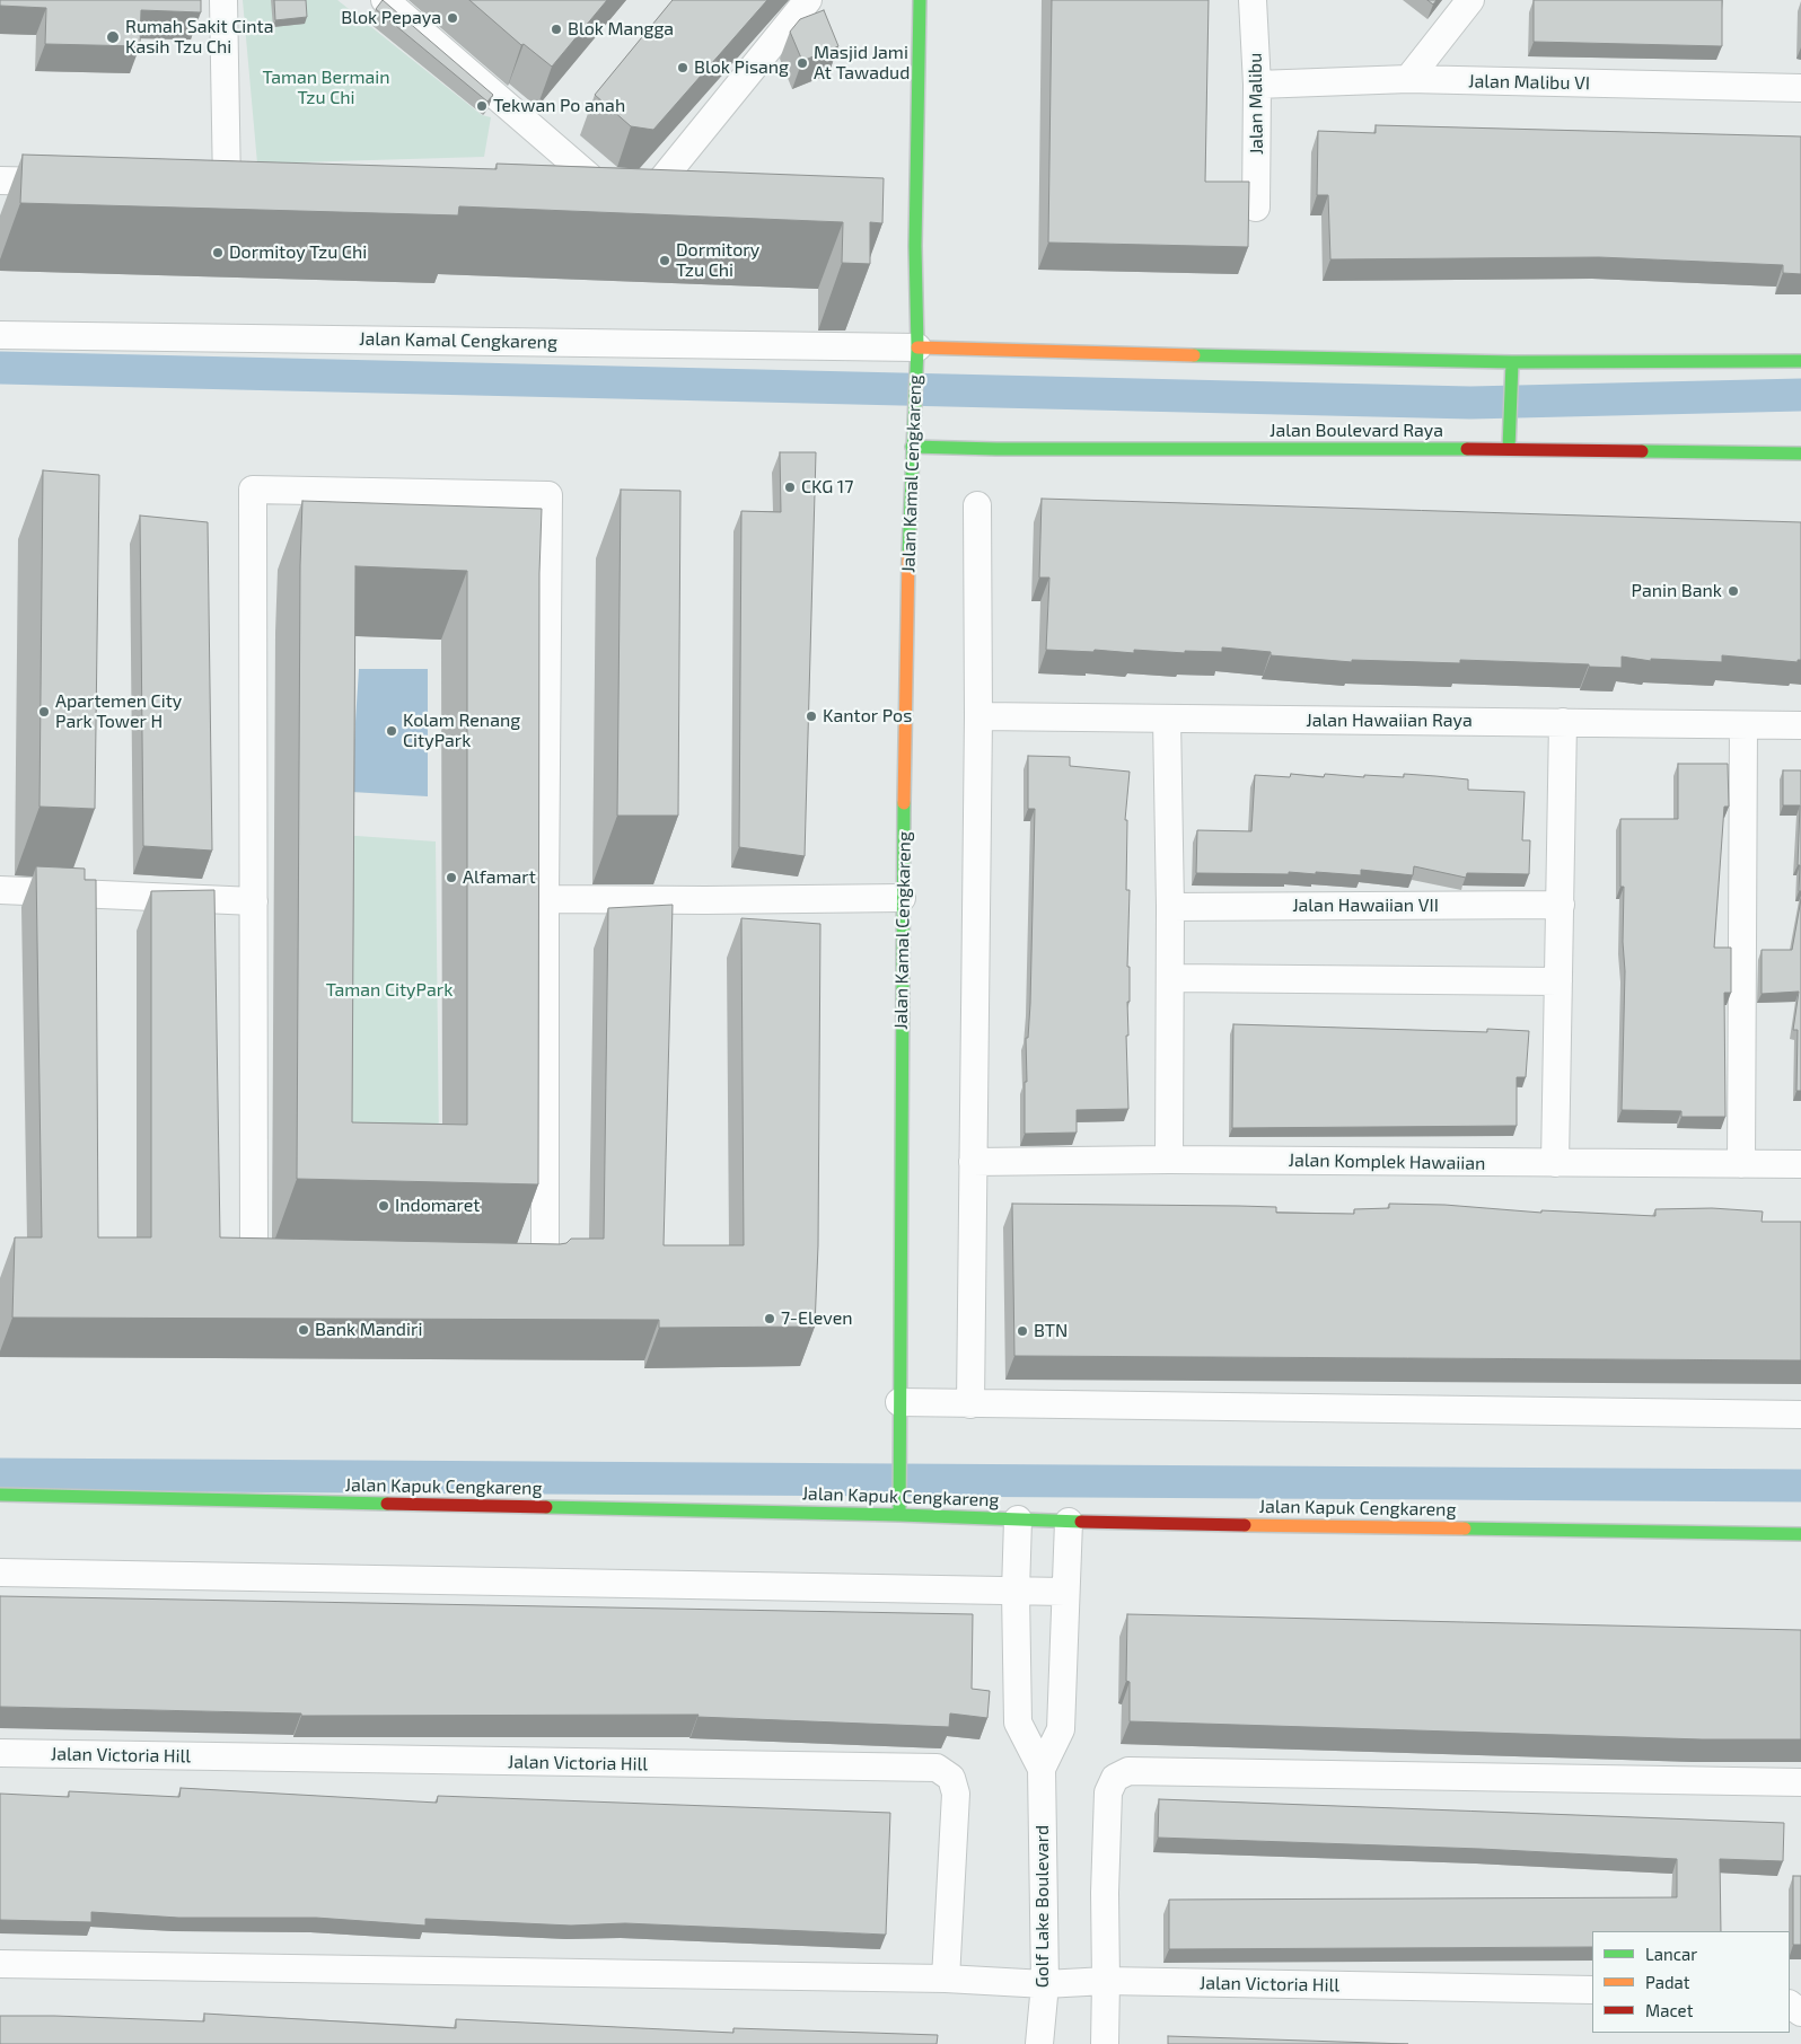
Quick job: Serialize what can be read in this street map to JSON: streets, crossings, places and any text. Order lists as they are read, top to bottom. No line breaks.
{"streets":{"street":["Jalan Malibu VI","Jalan Malibu","Jalan Kamal Cengkareng","Jalan Boulevard Raya","Jalan Hawaiian Raya","Jalan Hawaiian VII","Jalan Komplek Hawaiian","Jalan Kapuk Cengkareng","Jalan Victoria Hill","Golf Lake Boulevard"]},"crossings":[["Jalan Malibu VI","Jalan Malibu"],["Jalan Kamal Cengkareng","Jalan Boulevard Raya"],["Jalan Kamal Cengkareng","Jalan Kapuk Cengkareng"],["Jalan Kapuk Cengkareng","Golf Lake Boulevard"],["Jalan Victoria Hill","Golf Lake Boulevard"]],"parks":["Taman Bermain Tzu Chi","Taman CityPark"],"places":["Blok Pepaya","Blok Mangga","Rumah Sakit Cinta Kasih Tzu Chi","Masjid Jami At Tawadud","Blok Pisang","Tekwan Po anah","Dormitoy Tzu Chi","Dormitory Tzu Chi","CKG 17","Panin Bank","Apartemen City Park Tower H","Kantor Pos","Kolam Renang CityPark","Alfamart","Indomaret","7-Eleven","Bank Mandiri","BTN"],"legend":["Lancar","Padat","Macet"]}
